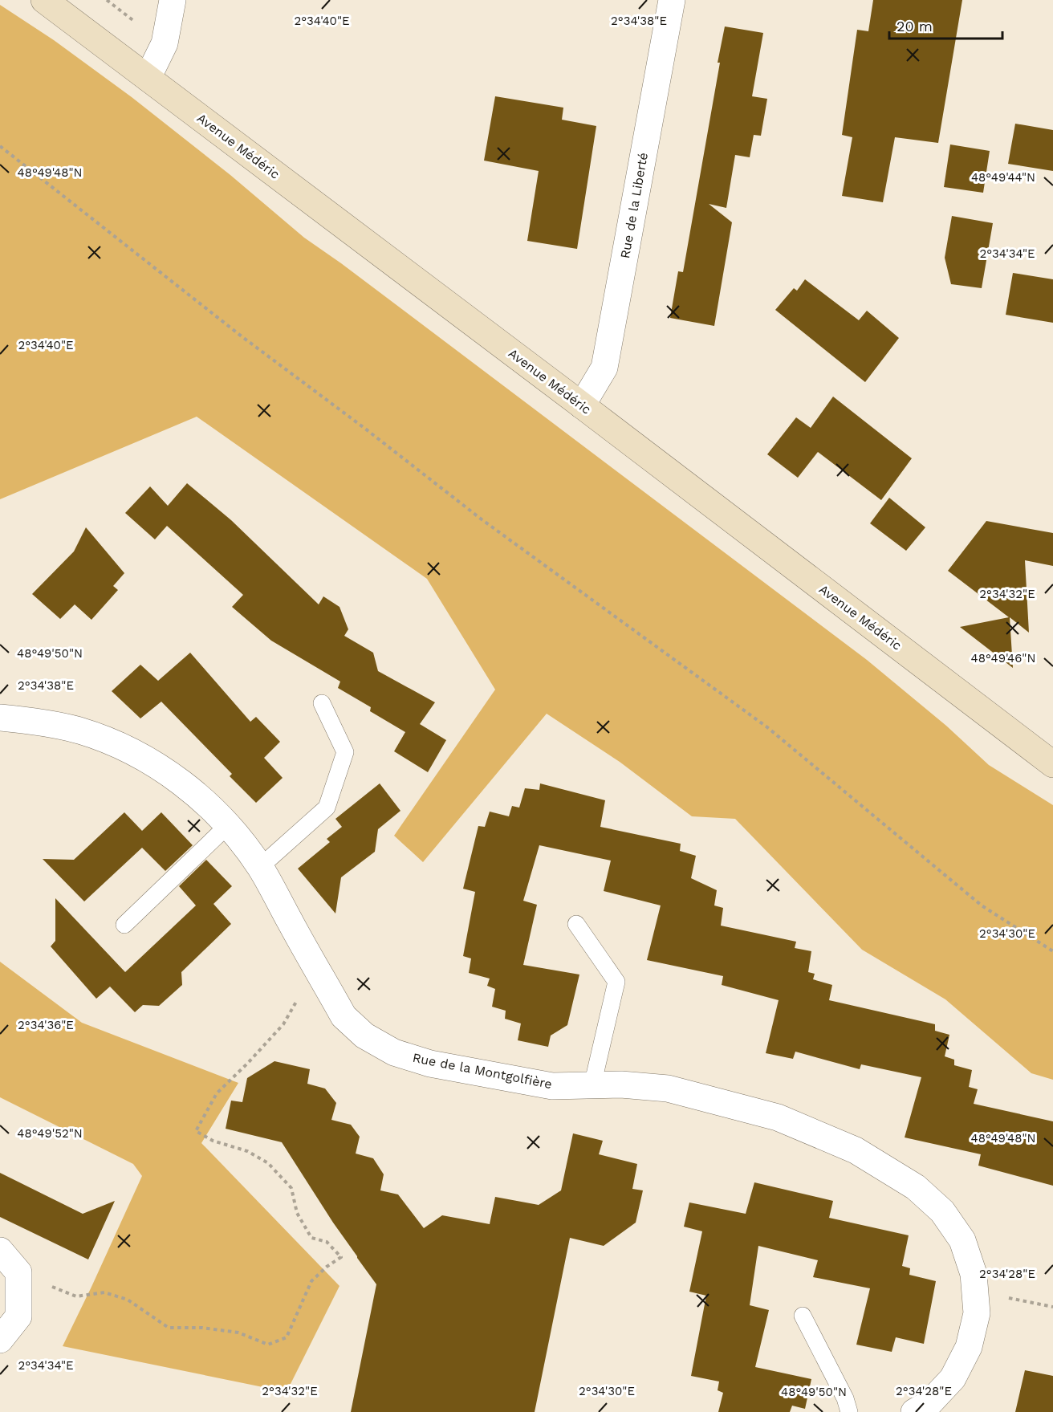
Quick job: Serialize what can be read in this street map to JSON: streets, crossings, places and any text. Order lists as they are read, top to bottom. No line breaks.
{"streets":{"main road":["Avenue Médéric"],"street":["Rue de la Liberté","Rue de la Montgolfière"]},"crossings":[["Avenue Médéric","Rue de la Liberté"]],"scale_bar":"20 m","coordinates":["2°34'40\"E","2°34'38\"E","48°49'48\"N","48°49'44\"N","2°34'34\"E","2°34'32\"E","48°49'50\"N","48°49'46\"N","2°34'30\"E","2°34'36\"E","48°49'52\"N","2°34'28\"E"]}
